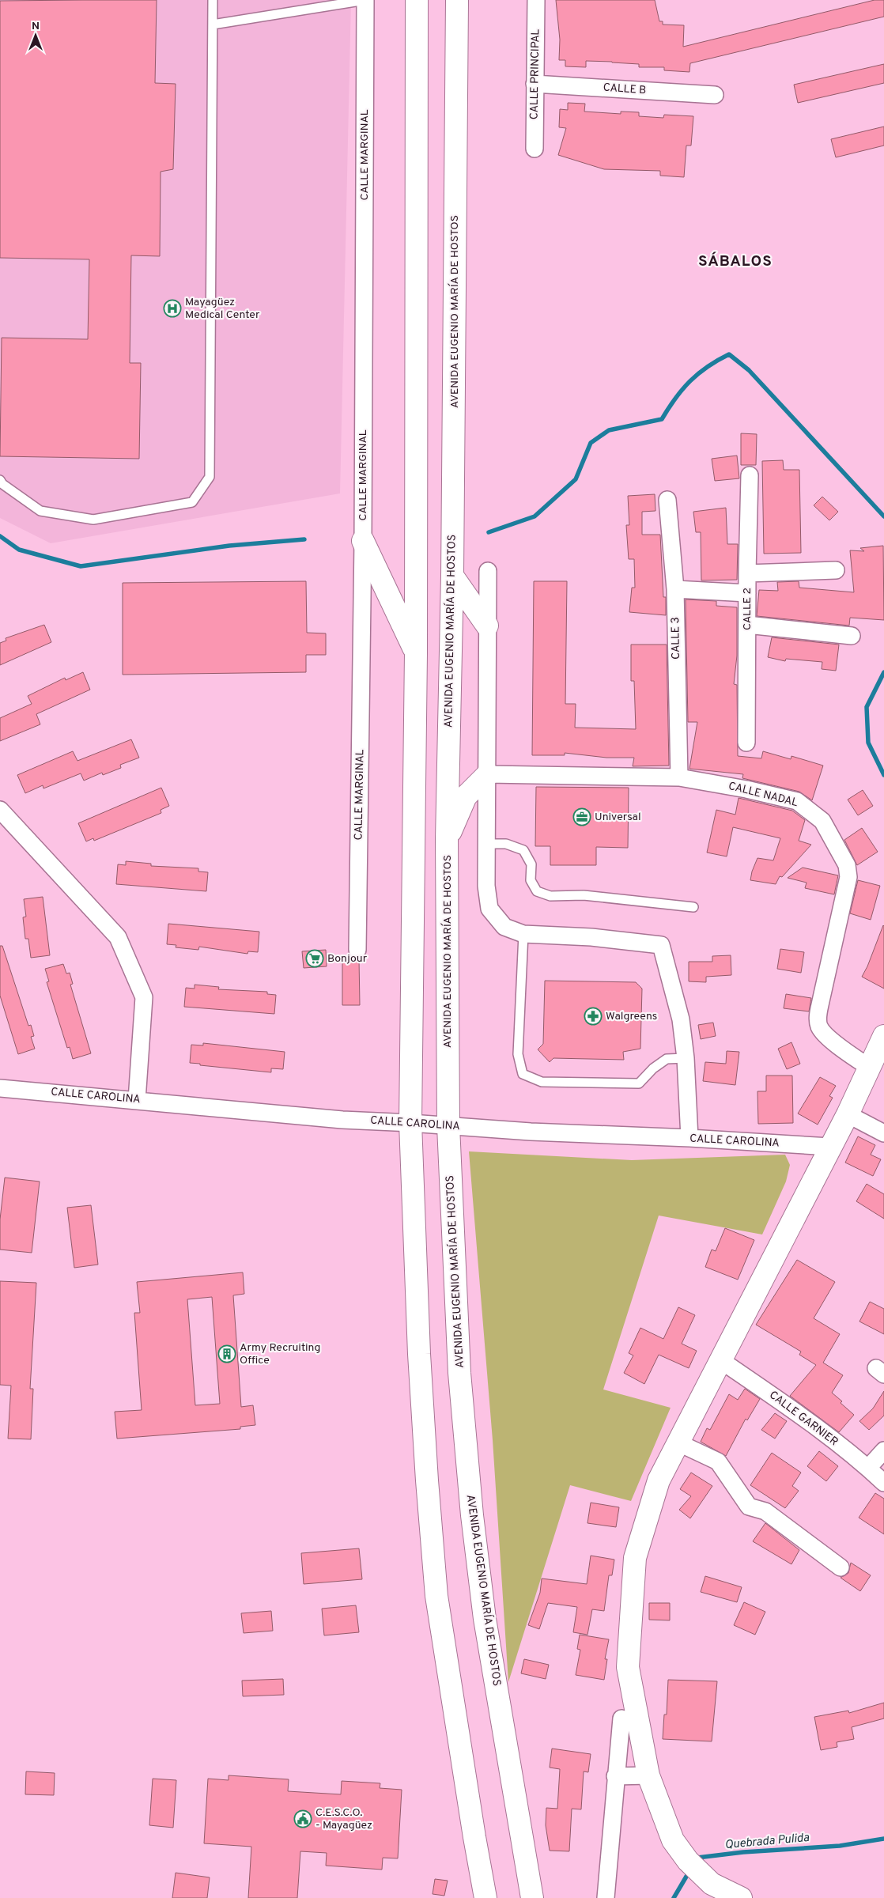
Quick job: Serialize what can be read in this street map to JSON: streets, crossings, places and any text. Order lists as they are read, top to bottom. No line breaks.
{"streets":{"main road":["AVENIDA EUGENIO MARÍA DE HOSTOS"],"street":["CALLE PRINCIPAL","CALLE B","CALLE MARGINAL","CALLE 2","CALLE 3","CALLE NADAL","CALLE CAROLINA","CALLE GARNIER"]},"crossings":[["CALLE PRINCIPAL","CALLE B"],["AVENIDA EUGENIO MARÍA DE HOSTOS","CALLE CAROLINA"],["CALLE 3","CALLE NADAL"]],"districts":["SÁBALOS"],"water":["Quebrada Pulida"],"places":{"hospital":["Mayagüez Medical Center"],"office":["Universal"],"supermarket":["Bonjour"],"pharmacy":["Walgreens"],"building":["Army Recruiting Office"],"public building":["C.E.S.C.O. - Mayagüez"]},"north":"top"}
